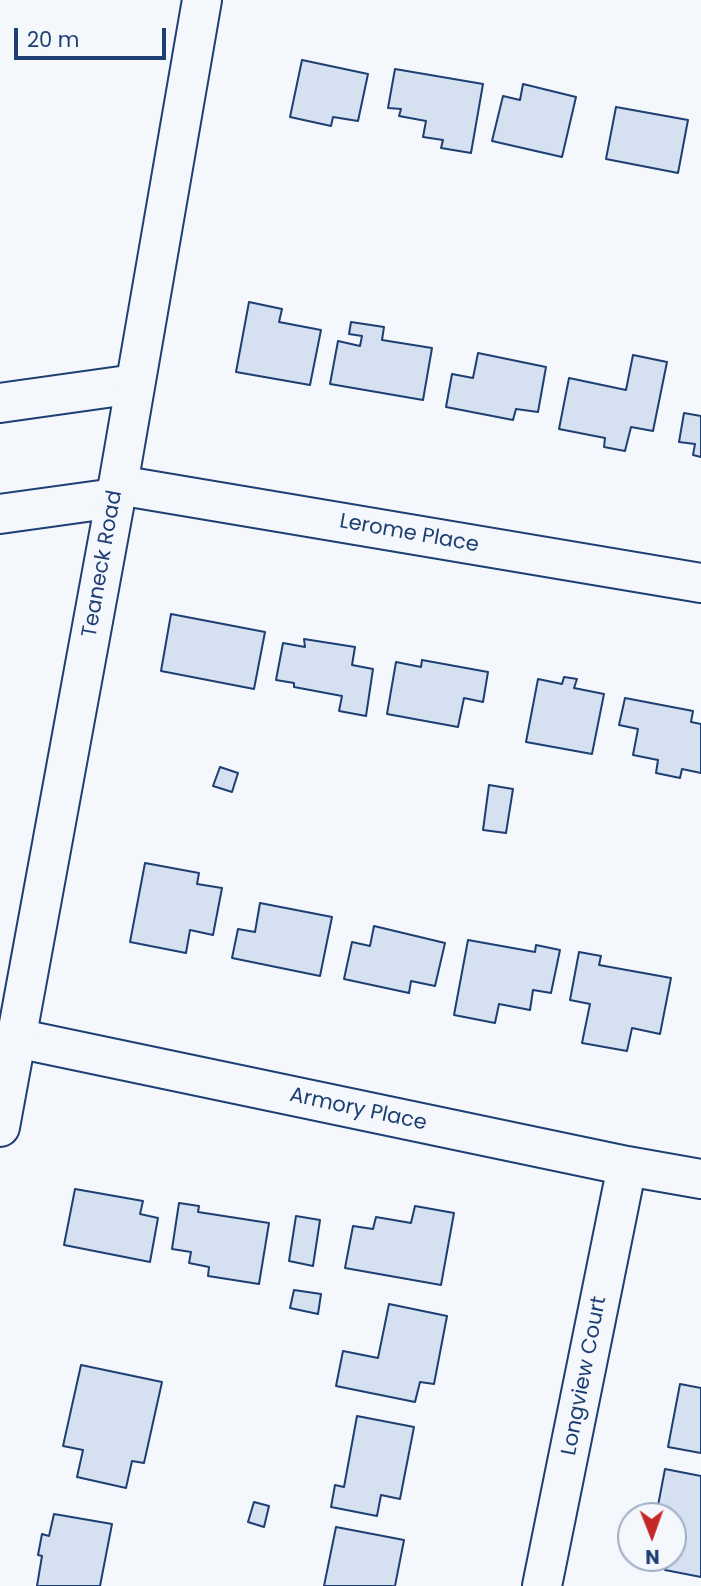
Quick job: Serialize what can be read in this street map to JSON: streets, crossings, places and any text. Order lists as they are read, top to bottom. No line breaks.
{"streets":{"street":["Lerome Place","Teaneck Road","Armory Place","Longview Court"]},"crossings":[["Lerome Place","Teaneck Road"],["Teaneck Road","Armory Place"],["Armory Place","Longview Court"]],"scale_bar":"20 m","north":"bottom"}
